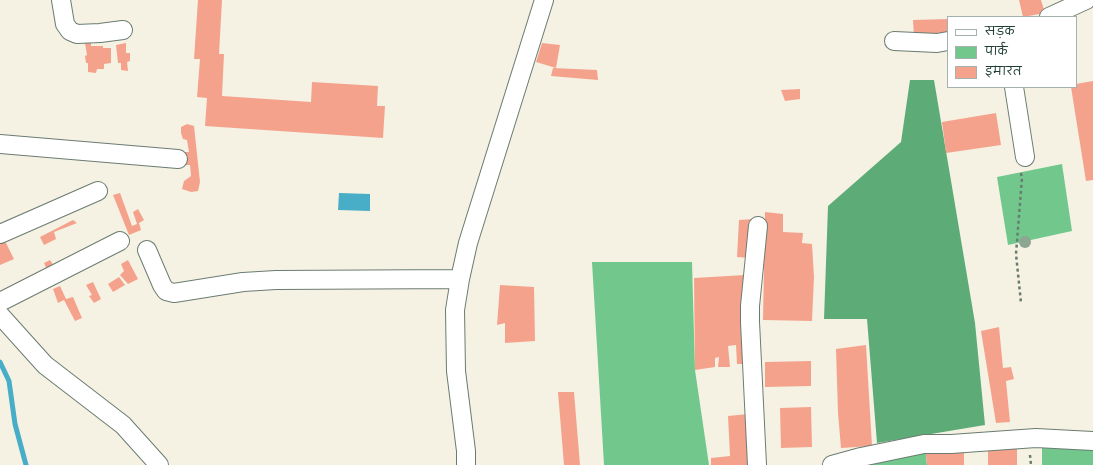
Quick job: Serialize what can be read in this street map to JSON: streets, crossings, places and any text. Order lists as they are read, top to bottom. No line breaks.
{"legend":["सड़क","पार्क","इमारत"]}
